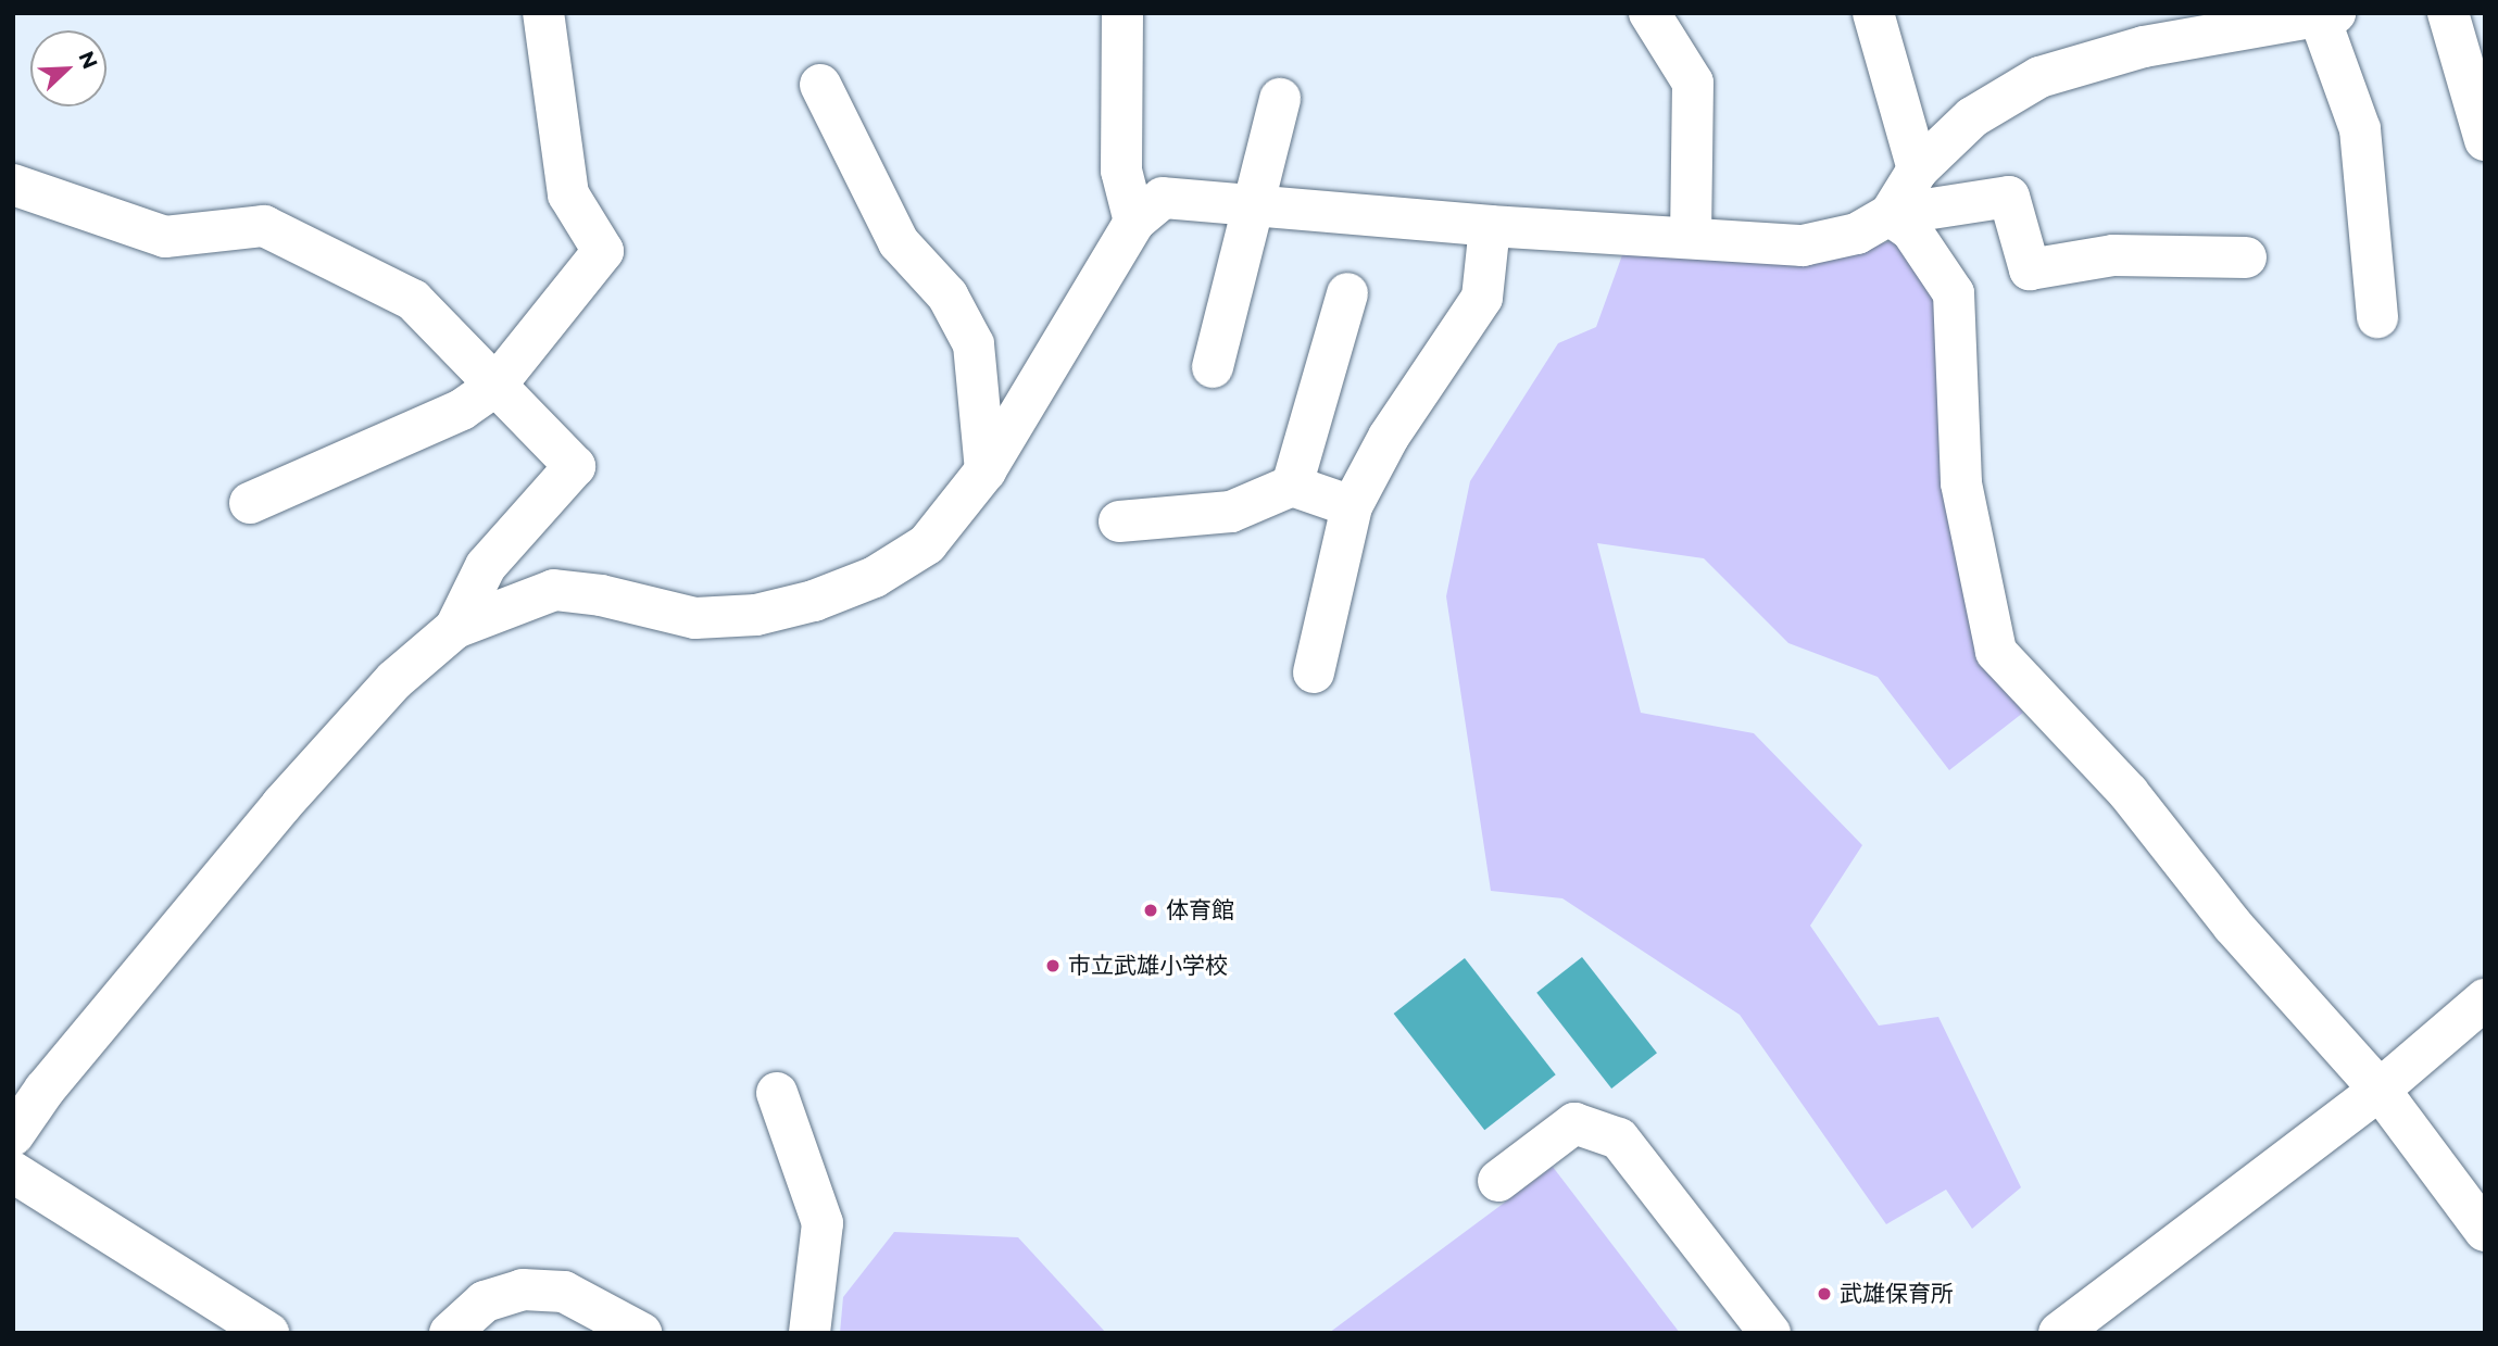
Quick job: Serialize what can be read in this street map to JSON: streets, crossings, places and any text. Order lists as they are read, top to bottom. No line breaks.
{"places":["体育館","市立武雄小学校","武雄保育所"],"north":"top right"}
